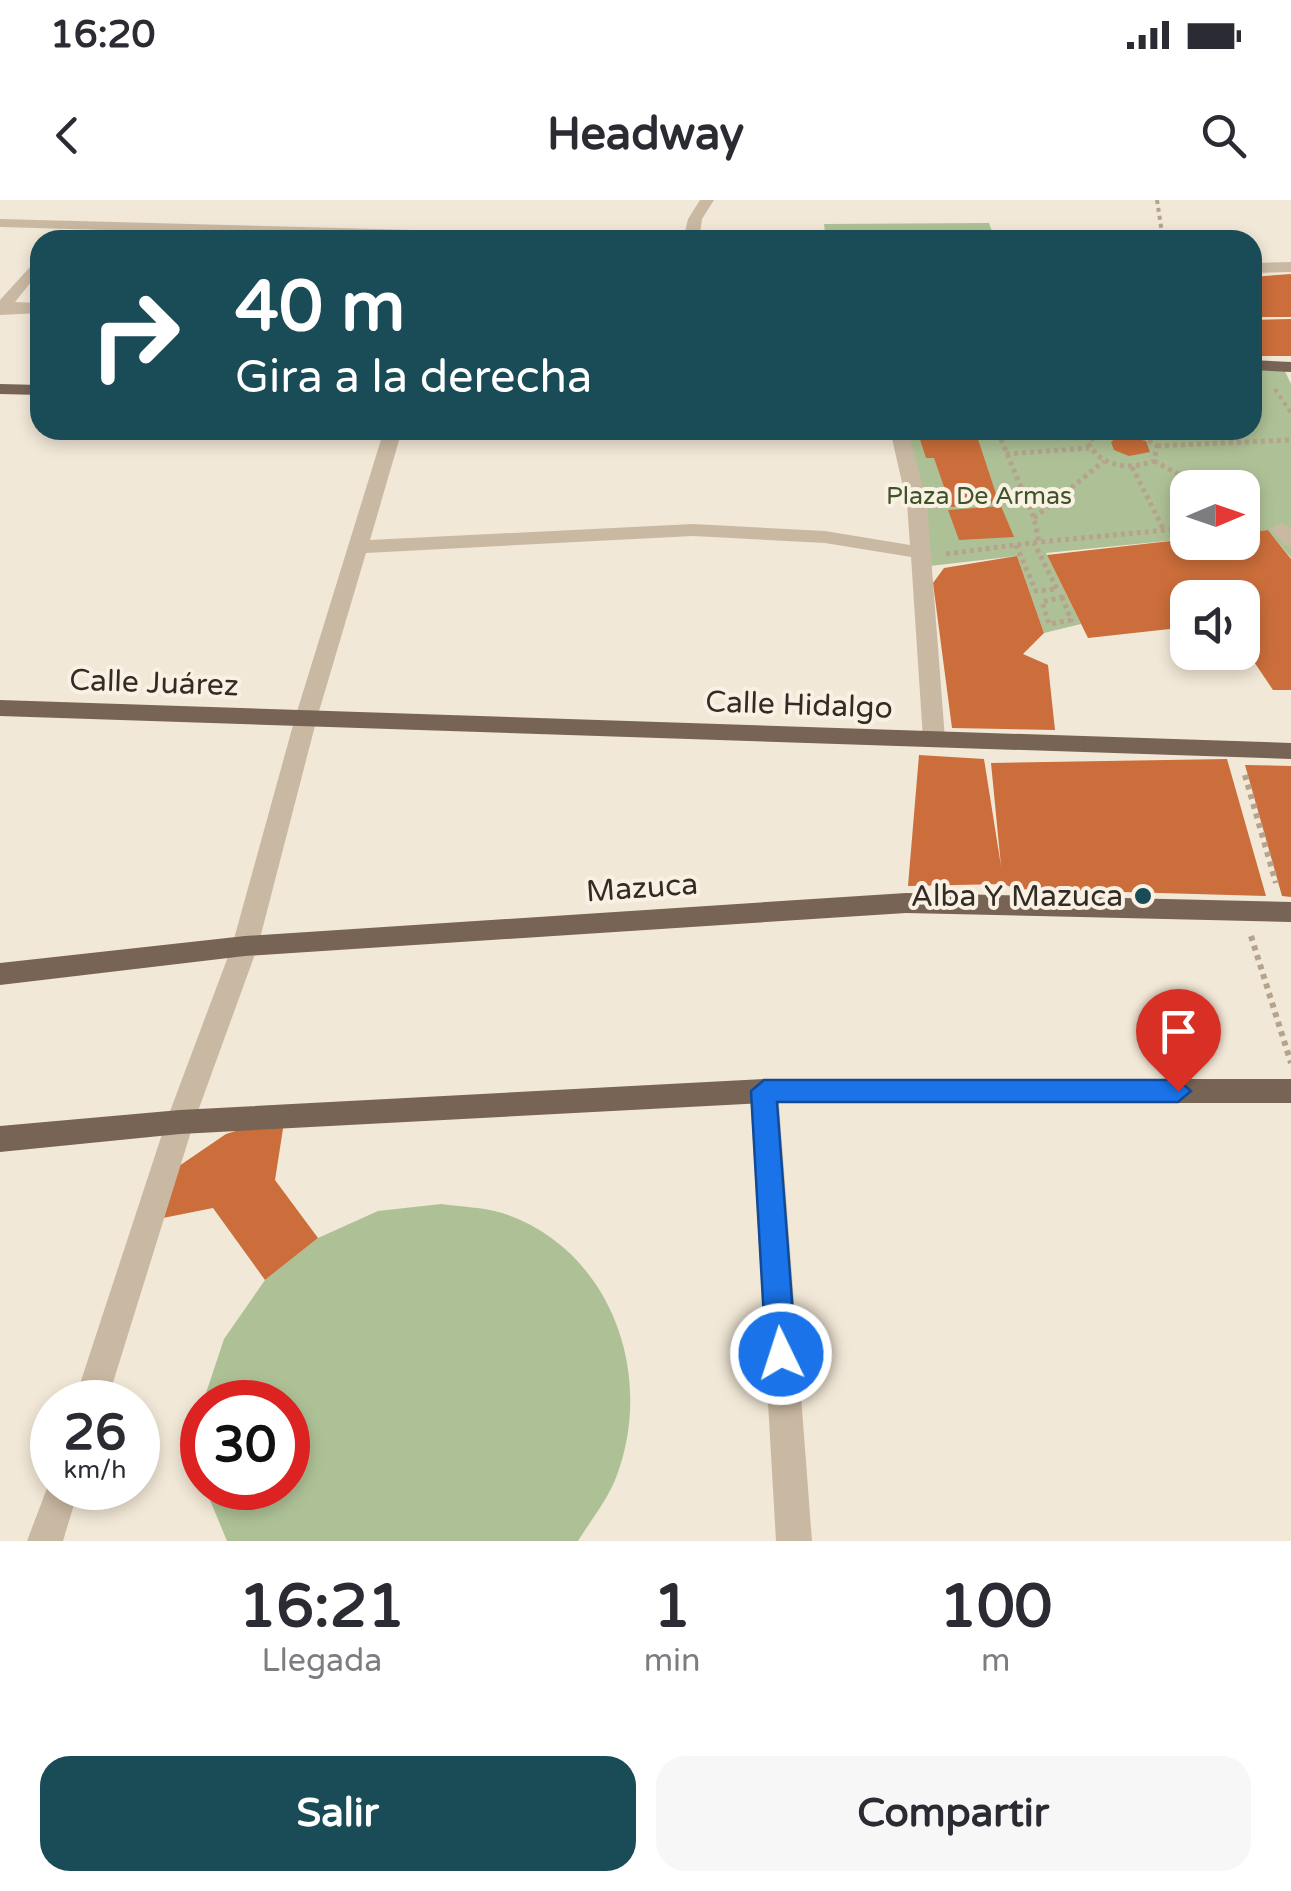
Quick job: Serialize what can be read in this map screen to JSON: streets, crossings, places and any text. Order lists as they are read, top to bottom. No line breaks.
{"streets":{"main road":["Calle Juárez","Calle Hidalgo","Mazuca"]},"crossings":[["Calle Juárez","Calle Hidalgo"]],"parks":["Plaza De Armas"],"places":["Alba Y Mazuca"],"north":"right","page":{"status":"16:20","header":"Headway","turn":["40 m","Gira a la derecha"],"speed":"26 km/h","limit":"30","eta":["16:21","Llegada","1","min","100","m"],"buttons":["Salir","Compartir"]}}
